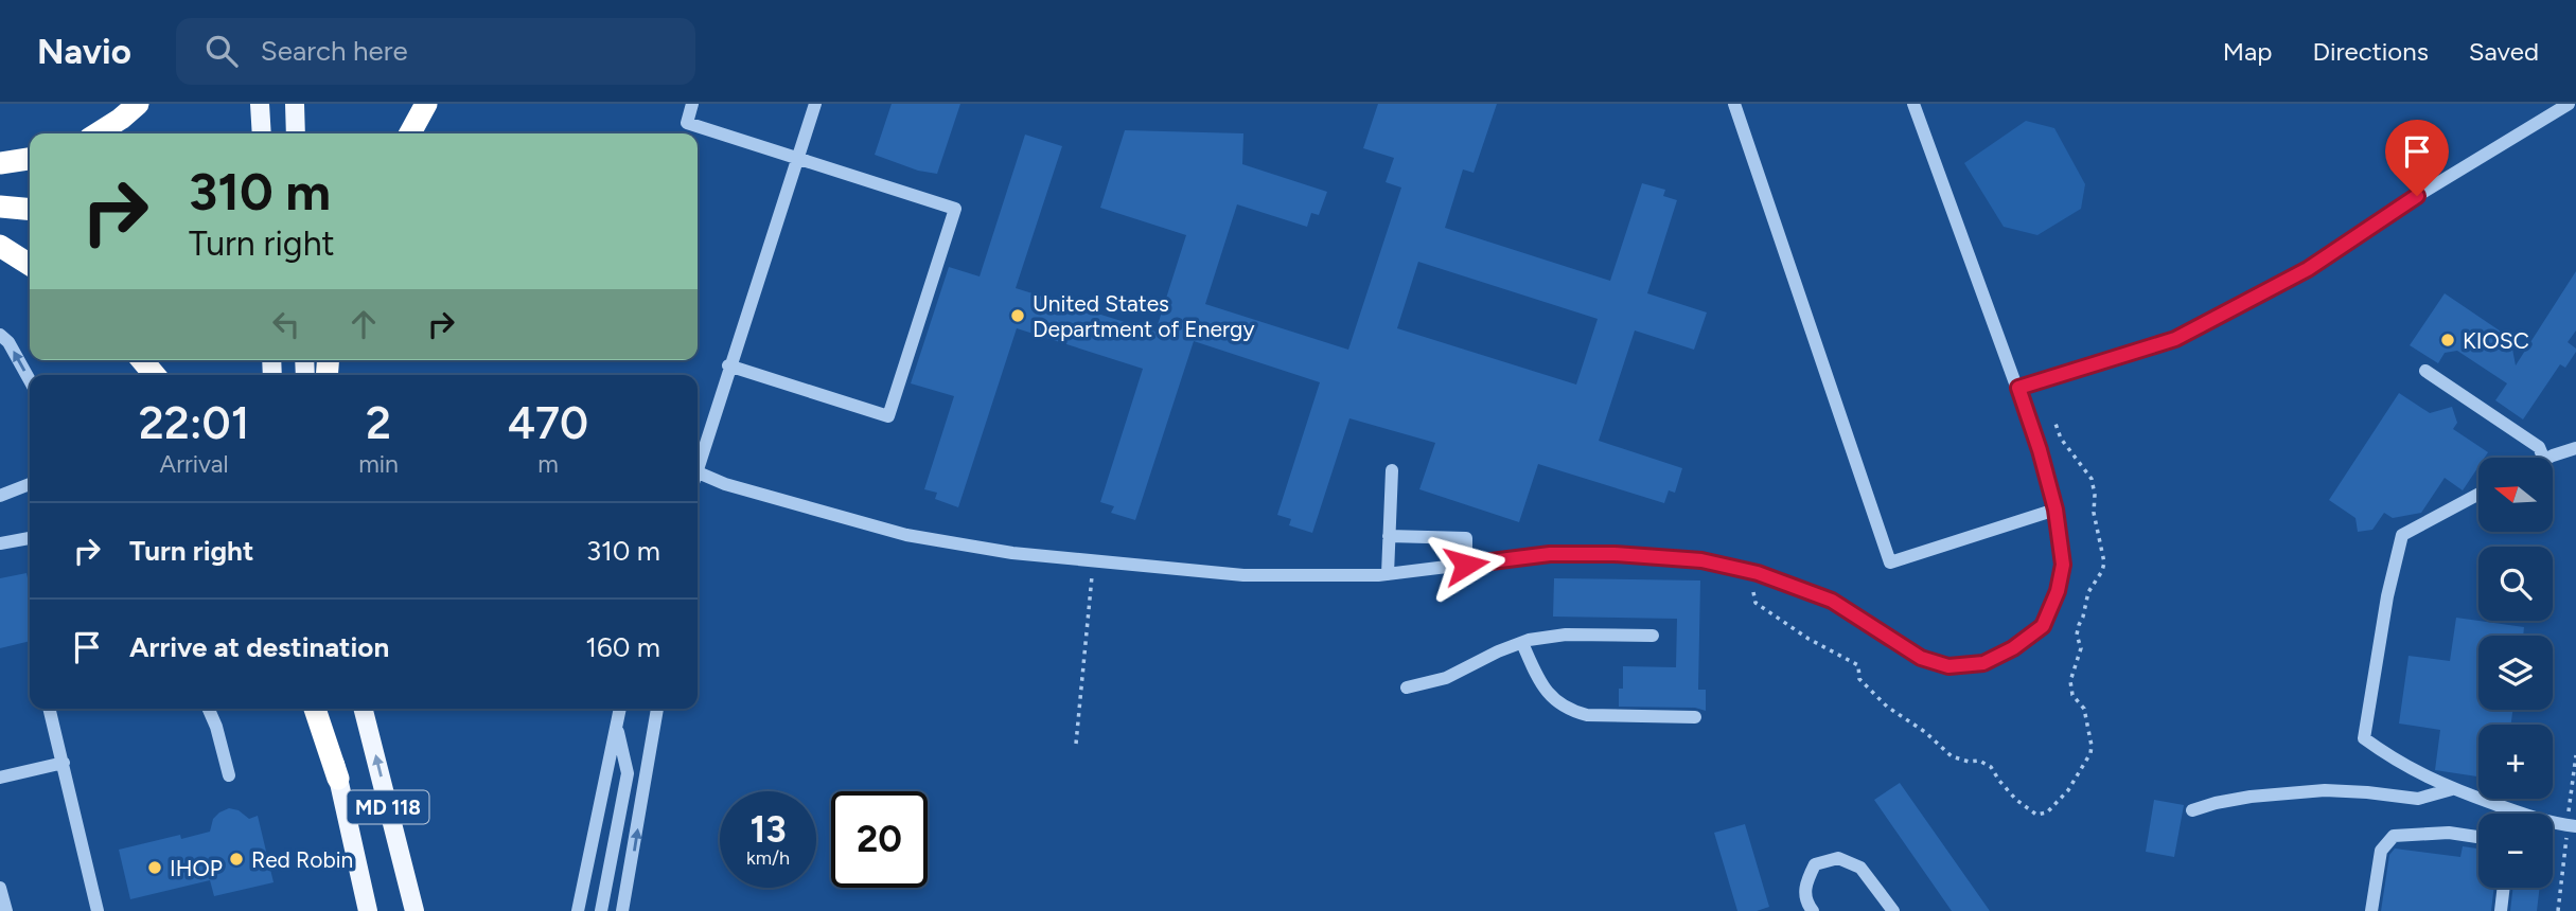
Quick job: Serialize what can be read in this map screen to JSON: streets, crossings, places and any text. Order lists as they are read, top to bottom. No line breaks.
{"streets":{"main road":["MD 118"]},"places":["United States Department of Energy","KIOSC","Red Robin","IHOP"],"north":"left","page":{"header":"Navio","search":"Search here","nav":["Map","Directions","Saved"],"turn":["310 m","Turn right"],"eta":["22:01","Arrival","2","min","470","m"],"map_buttons":["+","−"],"list":[{"name":"Turn right","value":"310 m"},{"name":"Arrive at destination","value":"160 m"}],"speed":"13 km/h","limit":"20"}}
